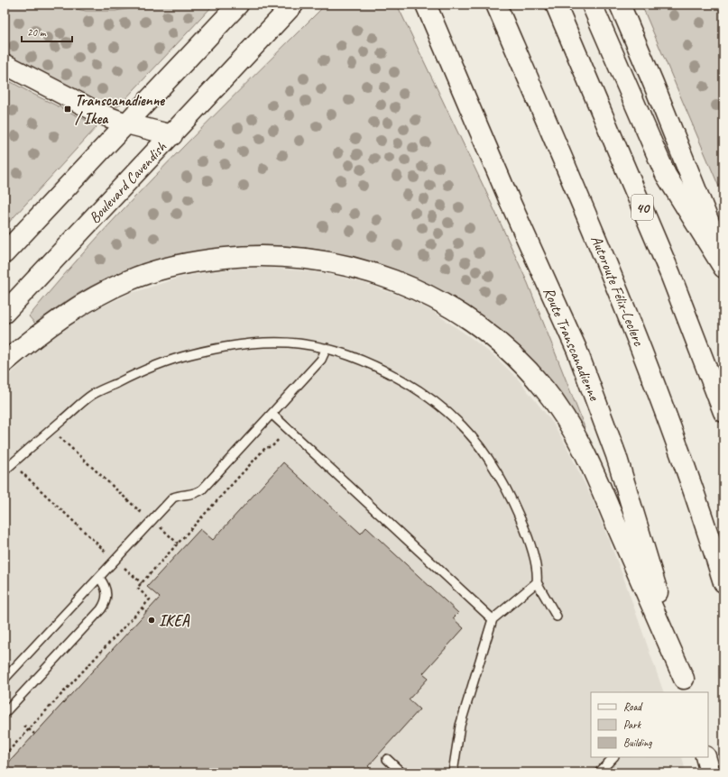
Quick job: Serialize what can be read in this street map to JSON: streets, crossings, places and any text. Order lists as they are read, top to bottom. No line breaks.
{"streets":{"main road":["Boulevard Cavendish","40","Autoroute Félix-Leclerc","Route Transcanadienne"]},"places":{"transit":["Transcanadienne / Ikea"],"other":["IKEA"]},"legend":["Road","Park","Building"],"scale_bar":"20 m"}
